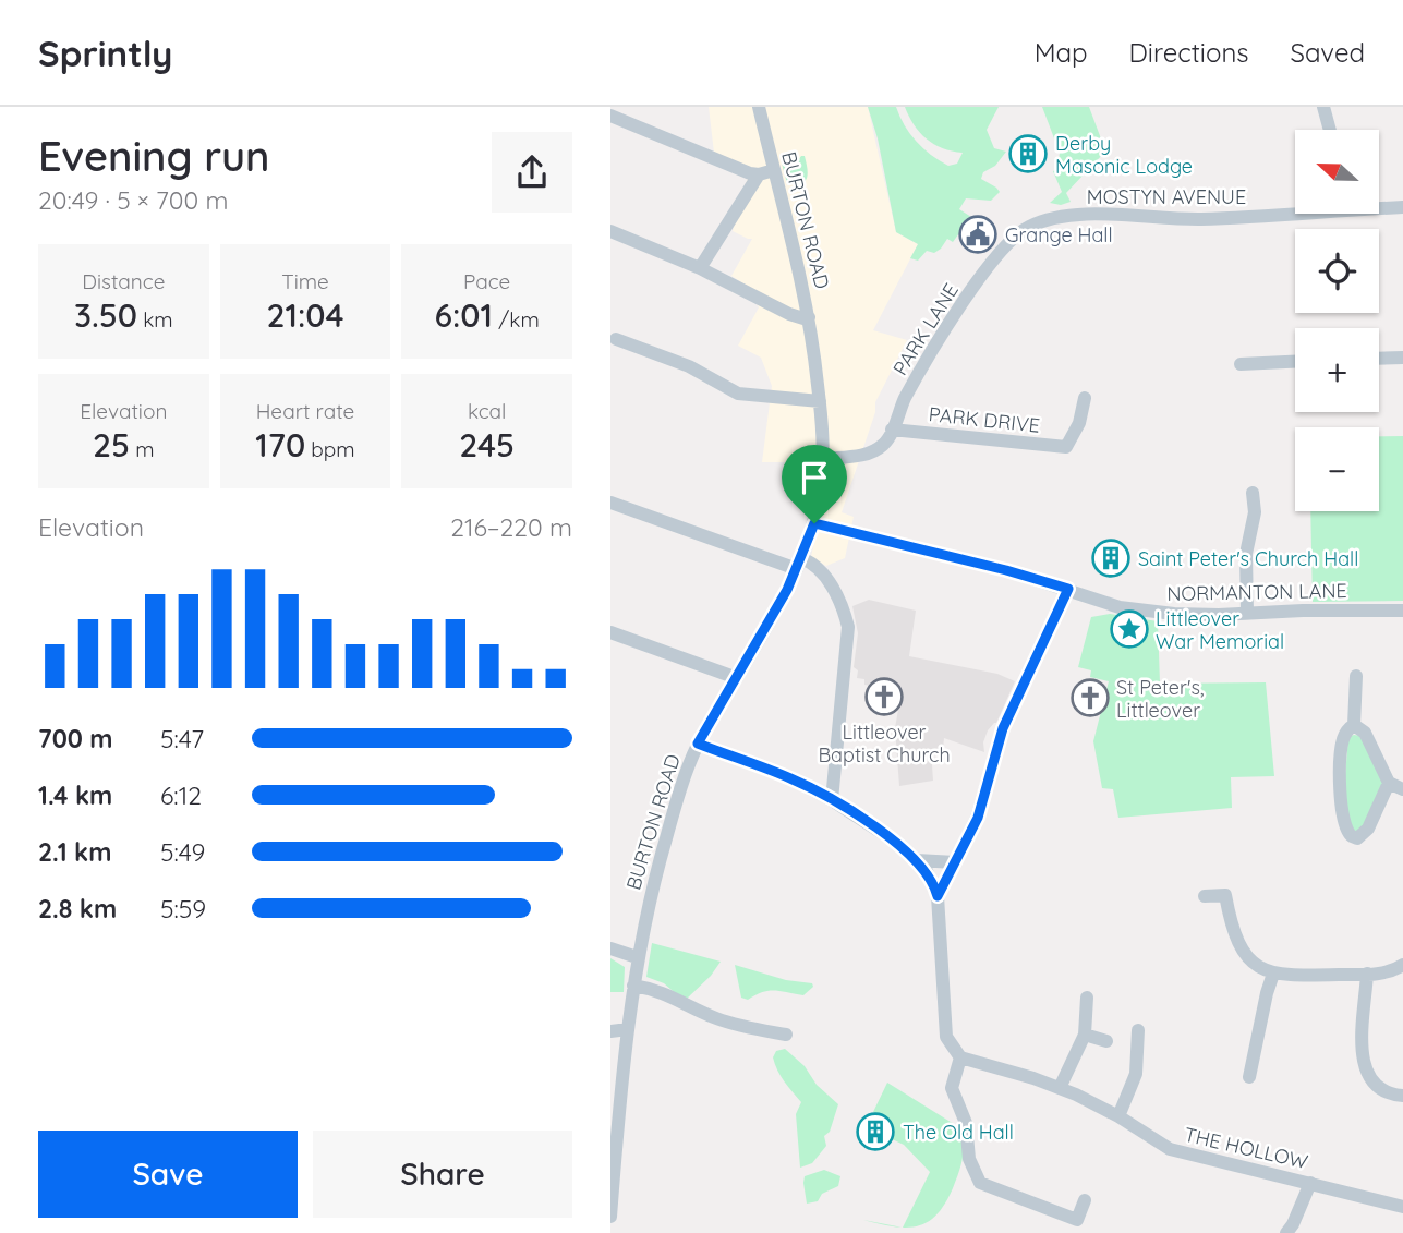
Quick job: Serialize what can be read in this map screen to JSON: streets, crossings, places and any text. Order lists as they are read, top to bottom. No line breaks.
{"streets":{"street":["MOSTYN AVENUE","BURTON ROAD","PARK LANE","PARK DRIVE","NORMANTON LANE","THE HOLLOW"]},"crossings":[["MOSTYN AVENUE","PARK LANE"],["BURTON ROAD","PARK LANE"],["BURTON ROAD","NORMANTON LANE"],["PARK LANE","PARK DRIVE"]],"places":{"building":["Derby Masonic Lodge","Saint Peter's Church Hall","The Old Hall"],"public building":["Grange Hall"],"place":["Littleover War Memorial"],"church":["Littleover Baptist Church","St Peter's, Littleover"]},"north":"left","page":{"header":"Sprintly","nav":["Map","Directions","Saved"],"heading":["Evening run","20:49 · 5 × 700 m"],"map_buttons":["+","−"],"stats":[["Distance","3.50 km"],["Time","21:04"],["Pace","6:01 /km"],["Elevation","25 m"],["Heart rate","170 bpm"],["kcal","245"]],"chart":["Elevation","216–220 m"],"list":[{"name":"700 m","note":"5:47"},{"name":"1.4 km","note":"6:12"},{"name":"2.1 km","note":"5:49"},{"name":"2.8 km","note":"5:59"}],"buttons":["Save","Share"]}}
